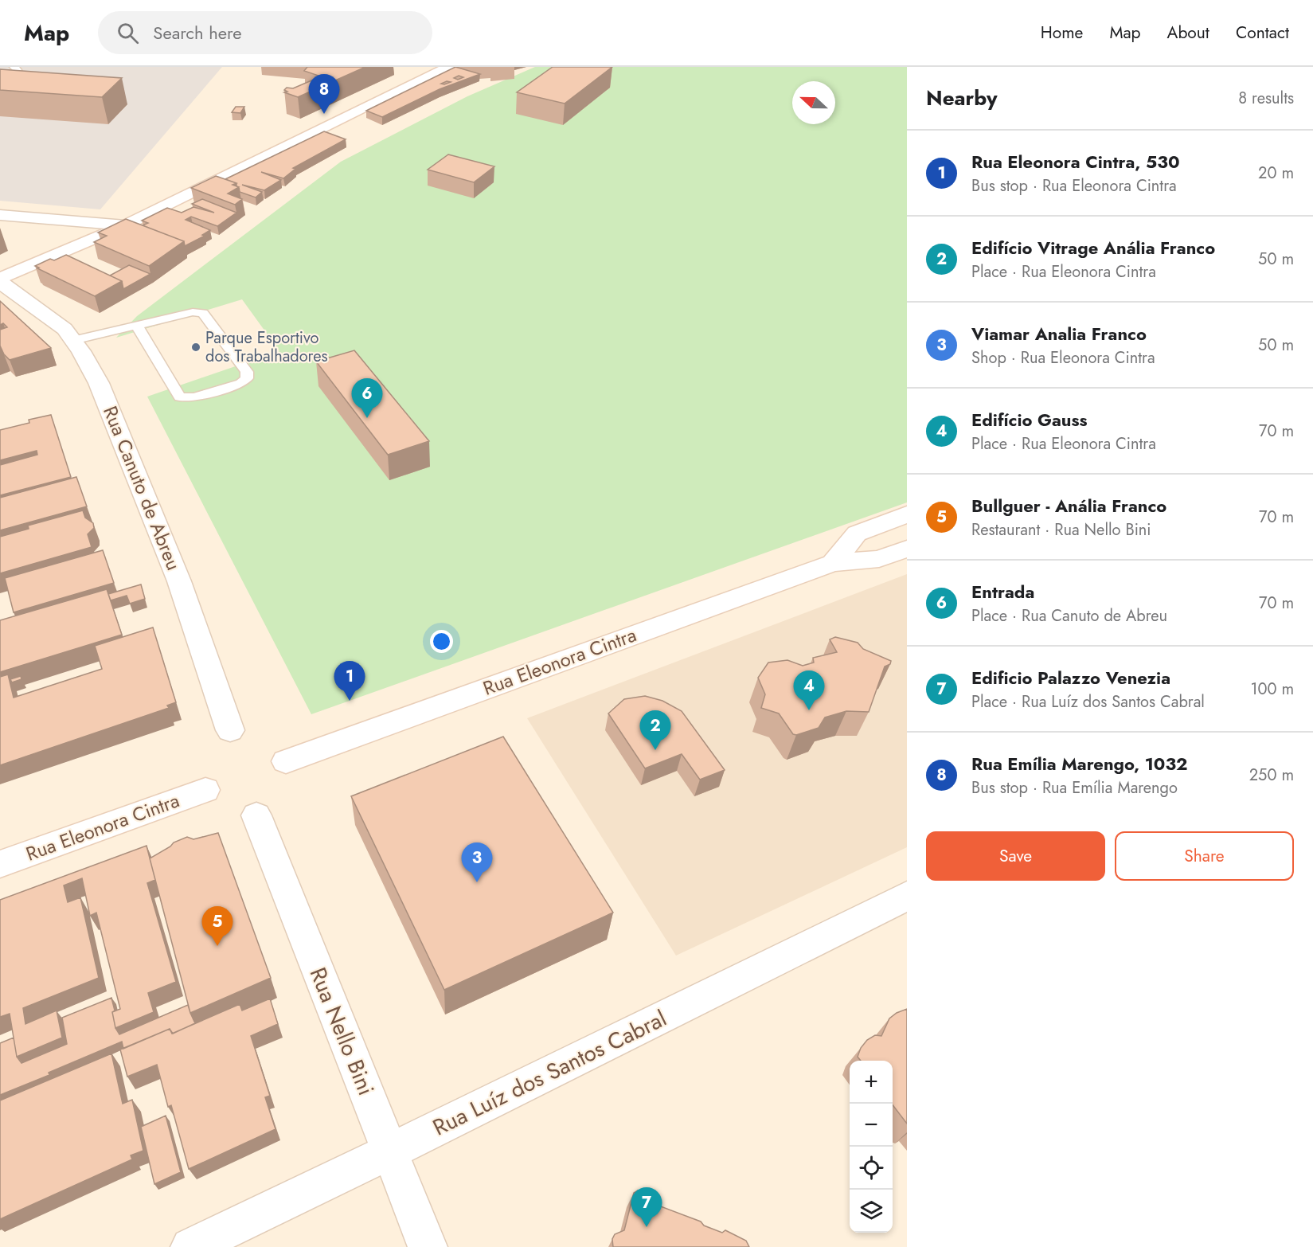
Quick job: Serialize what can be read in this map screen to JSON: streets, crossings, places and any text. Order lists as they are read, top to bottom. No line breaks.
{"streets":{"street":["Rua Canuto de Abreu","Rua Eleonora Cintra","Rua Nello Bini","Rua Luíz dos Santos Cabral"]},"crossings":[["Rua Nello Bini","Rua Luíz dos Santos Cabral"]],"places":["Parque Esportivo dos Trabalhadores"],"north":"left","page":{"header":"Map","search":"Search here","nav":["Home","Map","About","Contact"],"heading":["Nearby","8 results"],"pins":["8","6","1","4","2","3","5","7"],"list":[{"mark":"1","name":"Rua Eleonora Cintra, 530","note":"Bus stop · Rua Eleonora Cintra","value":"20 m"},{"mark":"2","name":"Edifício Vitrage Anália Franco","note":"Place · Rua Eleonora Cintra","value":"50 m"},{"mark":"3","name":"Viamar Analia Franco","note":"Shop · Rua Eleonora Cintra","value":"50 m"},{"mark":"4","name":"Edifício Gauss","note":"Place · Rua Eleonora Cintra","value":"70 m"},{"mark":"5","name":"Bullguer - Anália Franco","note":"Restaurant · Rua Nello Bini","value":"70 m"},{"mark":"6","name":"Entrada","note":"Place · Rua Canuto de Abreu","value":"70 m"},{"mark":"7","name":"Edificio Palazzo Venezia","note":"Place · Rua Luíz dos Santos Cabral","value":"100 m"},{"mark":"8","name":"Rua Emília Marengo, 1032","note":"Bus stop · Rua Emília Marengo","value":"250 m"}],"buttons":["Save","Share"],"map_buttons":["+","−"]}}
